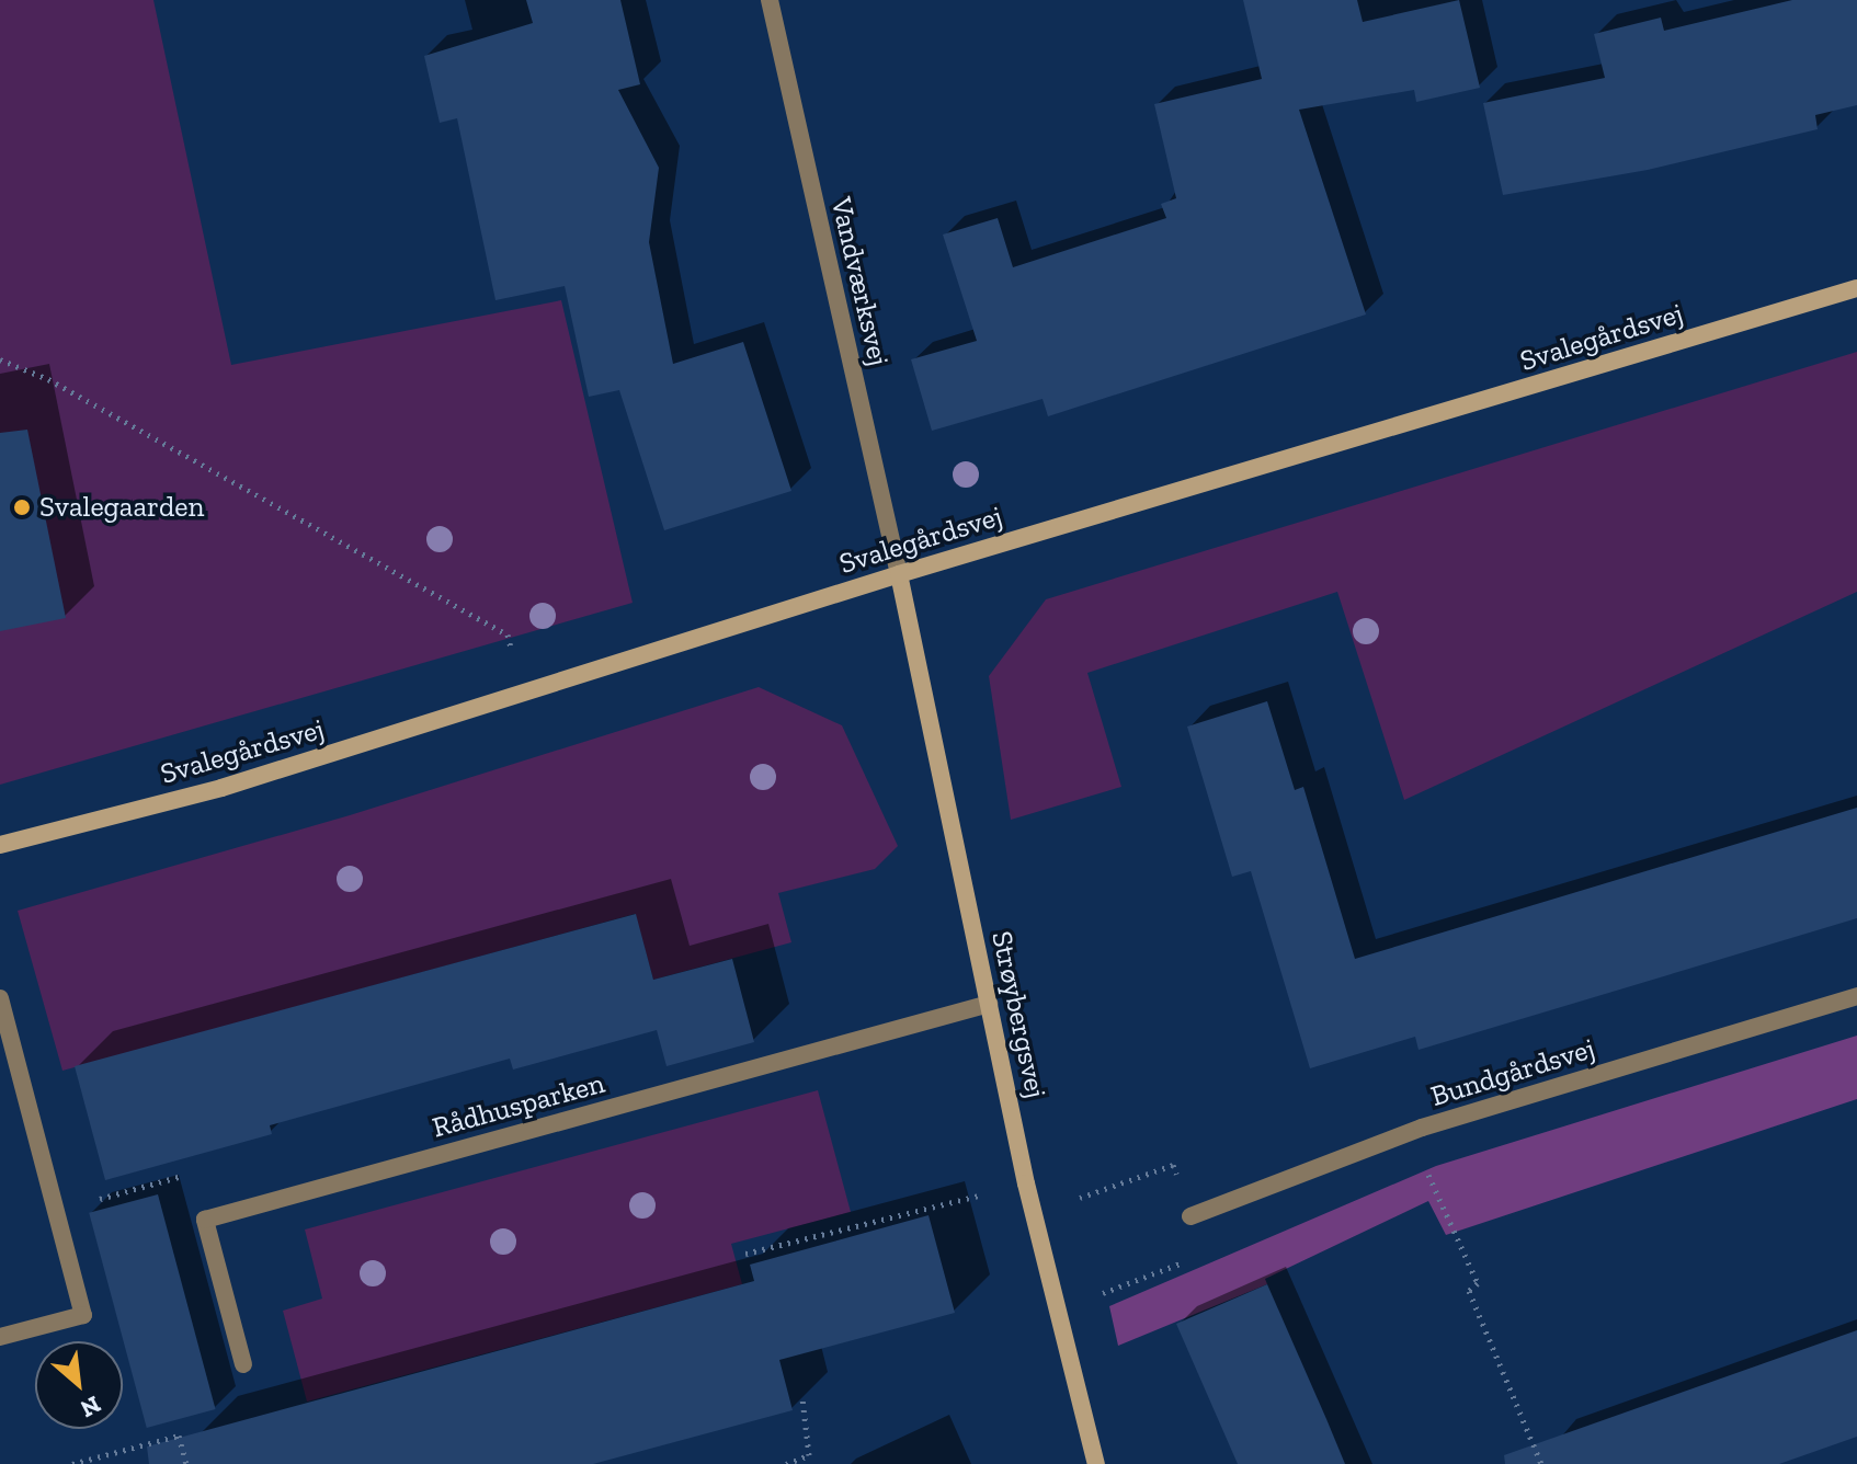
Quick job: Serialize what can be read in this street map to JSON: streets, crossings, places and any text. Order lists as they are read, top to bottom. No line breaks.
{"streets":{"street":["Vandværksvej","Svalegårdsvej","Strøybergsvej","Bundgårdsvej","Rådhusparken"]},"crossings":[["Vandværksvej","Svalegårdsvej"],["Vandværksvej","Strøybergsvej"],["Svalegårdsvej","Strøybergsvej"],["Strøybergsvej","Rådhusparken"]],"places":["Svalegaarden"],"north":"bottom right"}
